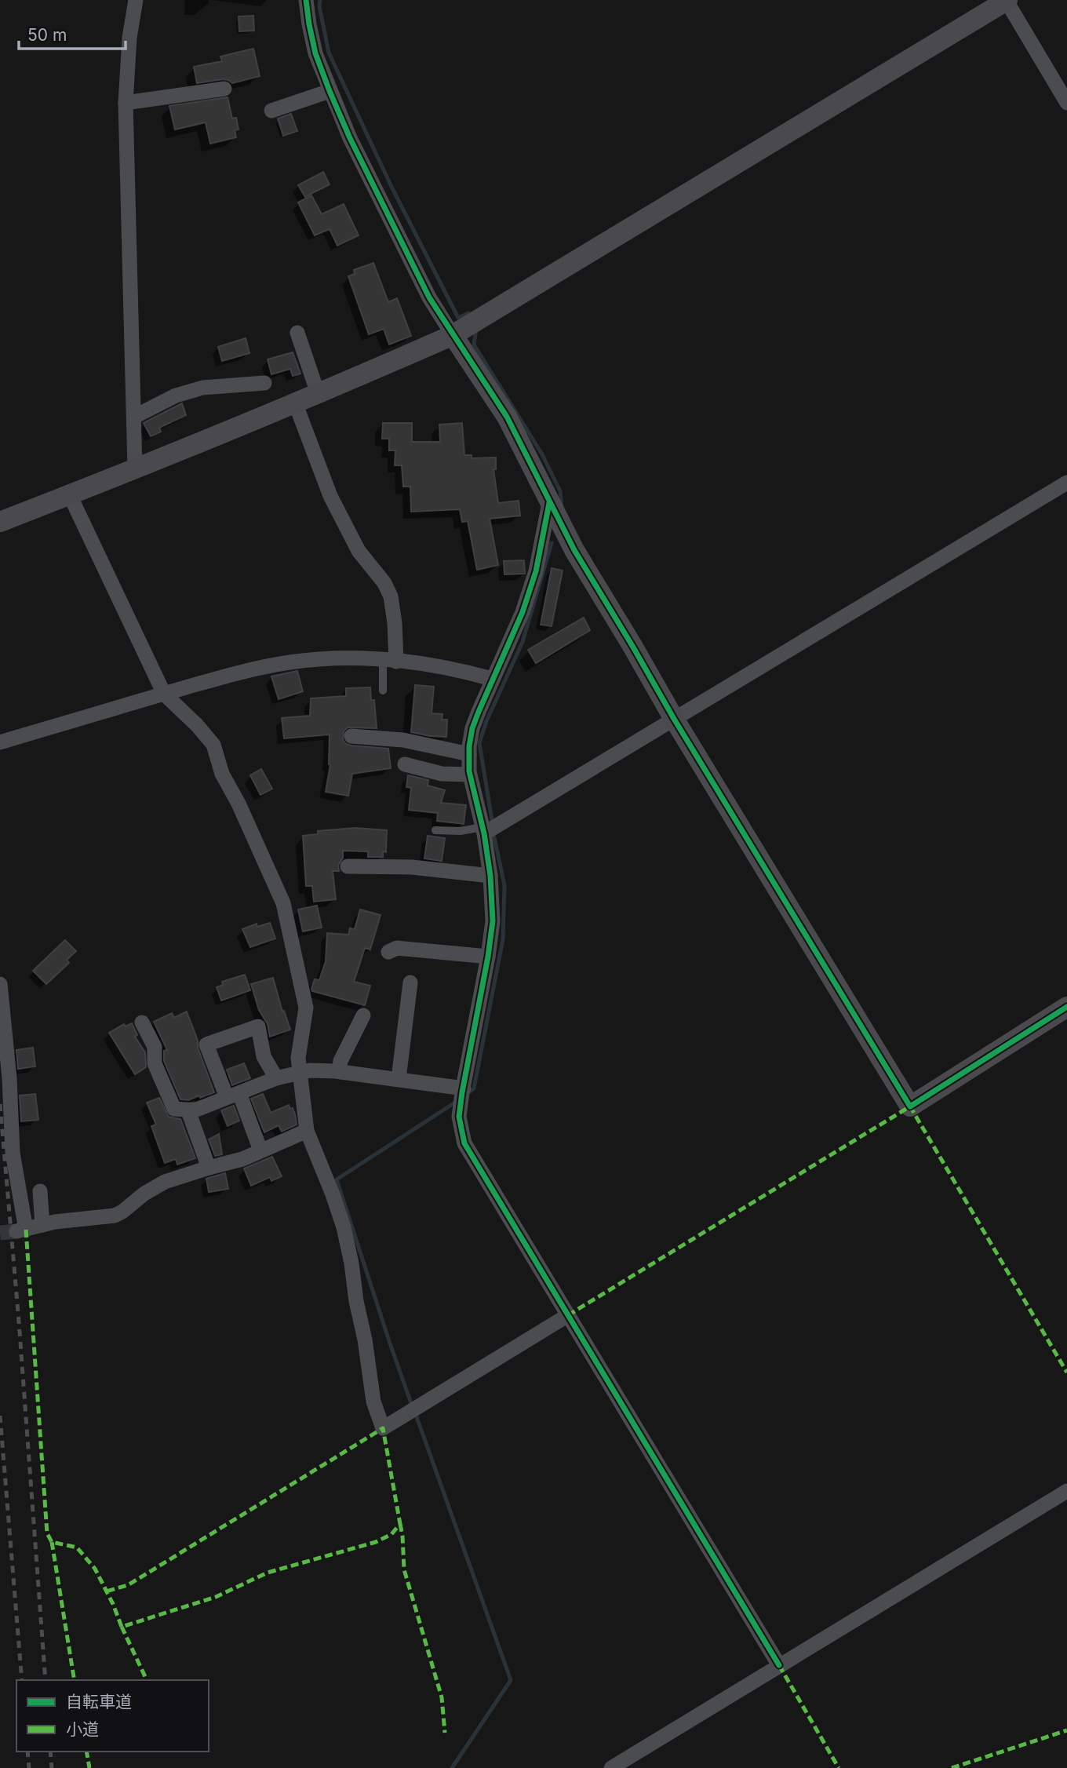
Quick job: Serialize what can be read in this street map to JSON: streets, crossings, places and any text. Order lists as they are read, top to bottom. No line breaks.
{"legend":["自転車道","小道"],"scale_bar":"50 m"}
